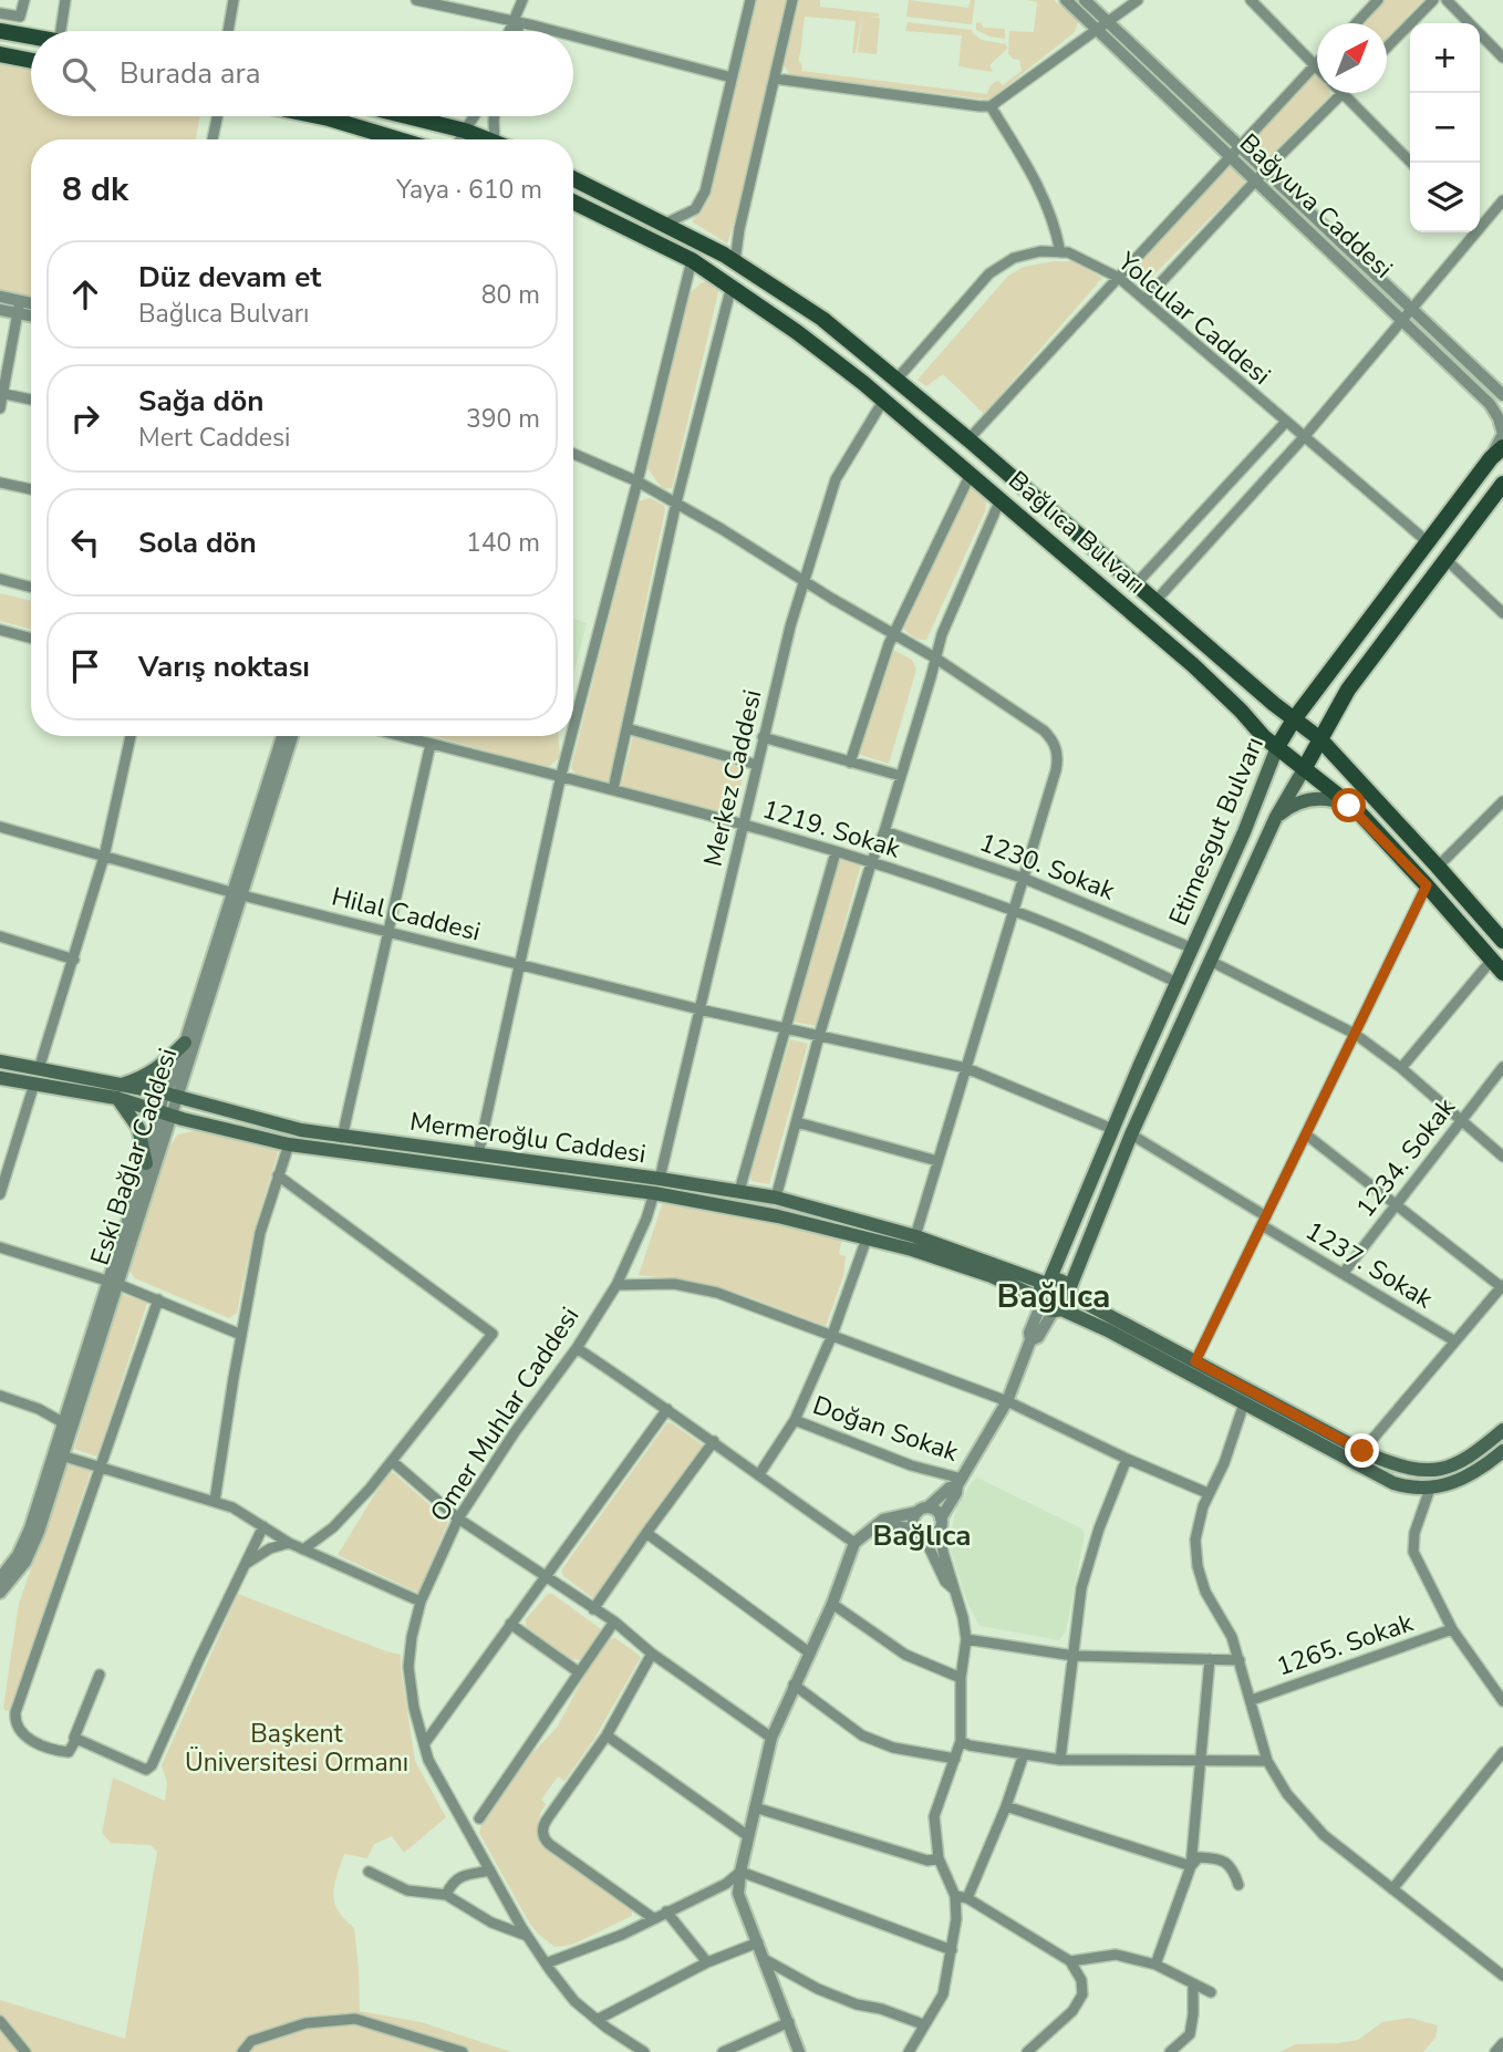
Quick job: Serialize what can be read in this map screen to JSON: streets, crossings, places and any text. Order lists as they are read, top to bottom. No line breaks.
{"streets":{"main road":["Bağlıca Bulvarı","Etimesgut Bulvarı","Mermeroğlu Caddesi"],"street":["Bağyuva Caddesi","Yolcular Caddesi","Merkez Caddesi","1219. Sokak","1230. Sokak","Hilal Caddesi","Eski Bağlar Caddesi","1234. Sokak","1237. Sokak","Omer Muhlar Caddesi","Doğan Sokak","1265. Sokak"]},"crossings":[["Bağyuva Caddesi","Etimesgut Bulvarı"],["Yolcular Caddesi","Bağlıca Bulvarı"],["Yolcular Caddesi","Etimesgut Bulvarı"],["Bağlıca Bulvarı","Merkez Caddesi"],["Bağlıca Bulvarı","Etimesgut Bulvarı"],["Merkez Caddesi","1219. Sokak"],["Merkez Caddesi","Hilal Caddesi"],["Merkez Caddesi","Mermeroğlu Caddesi"],["Merkez Caddesi","Omer Muhlar Caddesi"],["1219. Sokak","Etimesgut Bulvarı"],["Etimesgut Bulvarı","1230. Sokak"],["Etimesgut Bulvarı","Hilal Caddesi"],["Etimesgut Bulvarı","Mermeroğlu Caddesi"],["Etimesgut Bulvarı","1237. Sokak"],["Hilal Caddesi","Eski Bağlar Caddesi"],["Mermeroğlu Caddesi","Eski Bağlar Caddesi"],["Mermeroğlu Caddesi","Omer Muhlar Caddesi"],["1234. Sokak","1237. Sokak"]],"districts":["Bağlıca","Bağlıca"],"parks":["Başkent Üniversitesi Ormanı"],"north":"top right","page":{"map_buttons":["+","−"],"search":"Burada ara","heading":["8 dk","Yaya · 610 m"],"list":[["Düz devam et","Bağlıca Bulvarı","80 m"],["Sağa dön","Mert Caddesi","390 m"],["Sola dön","140 m"],"Varış noktası"]}}
